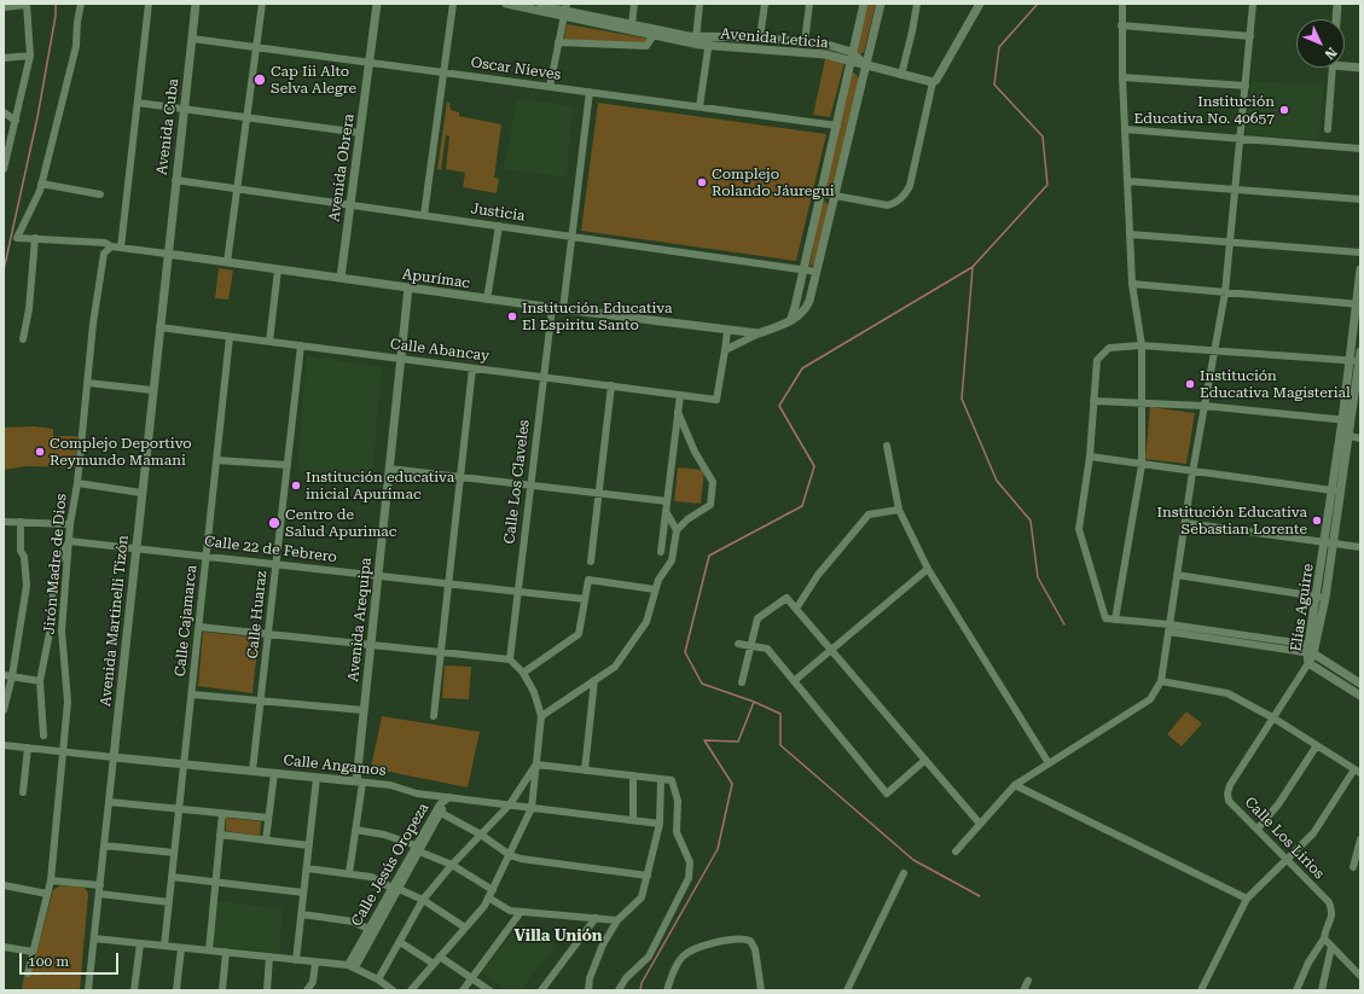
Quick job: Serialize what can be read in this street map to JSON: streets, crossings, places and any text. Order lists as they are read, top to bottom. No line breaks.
{"streets":{"street":["Avenida Leticia","Oscar Nieves","Avenida Cuba","Avenida Obrera","Justicia","Apurímac","Calle Abancay","Calle Los Claveles","Calle 22 de Febrero","Jirón Madre de Dios","Elías Aguirre","Calle Huaraz","Avenida Arequipa","Avenida Martinelli Tizón","Calle Cajamarca","Calle Angamos","Calle Los Lirios","Calle Jesús Oropeza"]},"crossings":[["Oscar Nieves","Avenida Cuba"],["Oscar Nieves","Avenida Obrera"],["Avenida Cuba","Justicia"],["Avenida Cuba","Apurímac"],["Avenida Cuba","Avenida Martinelli Tizón"],["Avenida Obrera","Justicia"],["Avenida Obrera","Apurímac"],["Apurímac","Calle Los Claveles"],["Apurímac","Jirón Madre de Dios"],["Apurímac","Avenida Arequipa"],["Apurímac","Avenida Martinelli Tizón"],["Calle Abancay","Calle Los Claveles"],["Calle Abancay","Calle Huaraz"],["Calle Abancay","Avenida Arequipa"],["Calle Abancay","Avenida Martinelli Tizón"],["Calle Abancay","Calle Cajamarca"],["Calle Los Claveles","Calle 22 de Febrero"],["Calle 22 de Febrero","Jirón Madre de Dios"],["Calle 22 de Febrero","Calle Huaraz"],["Calle 22 de Febrero","Avenida Arequipa"],["Calle 22 de Febrero","Avenida Martinelli Tizón"],["Calle 22 de Febrero","Calle Cajamarca"],["Jirón Madre de Dios","Calle Angamos"],["Elías Aguirre","Calle Los Lirios"],["Calle Huaraz","Calle Angamos"],["Avenida Arequipa","Calle Angamos"],["Avenida Martinelli Tizón","Calle Angamos"],["Calle Cajamarca","Calle Angamos"],["Calle Angamos","Calle Jesús Oropeza"]],"districts":["Villa Unión"],"places":["Cap Iii Alto Selva Alegre","Institución Educativa No. 40657","Complejo Rolando Jáuregui","Institución Educativa El Espiritu Santo","Institución Educativa Magisterial","Complejo Deportivo Reymundo Mamani","Institución educativa inicial Apurimac","Institución Educativa Sebastian Lorente","Centro de Salud Apurimac"],"scale_bar":"100 m","north":"bottom right"}
